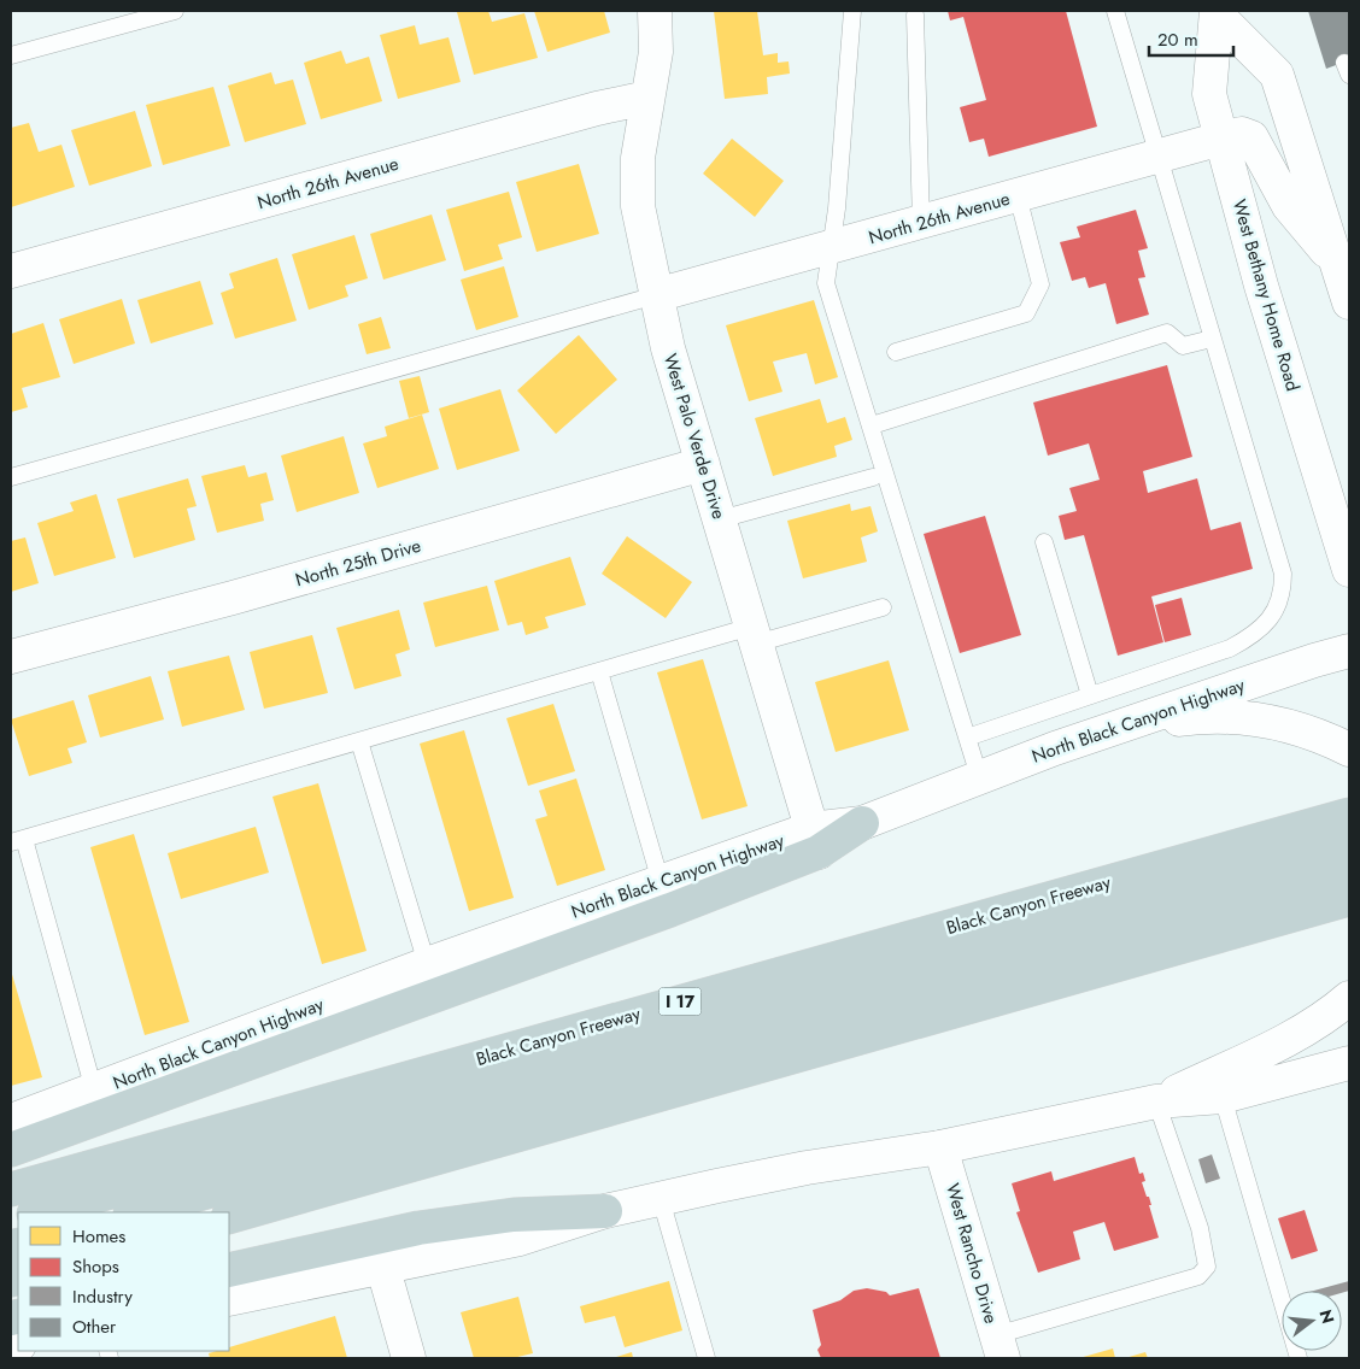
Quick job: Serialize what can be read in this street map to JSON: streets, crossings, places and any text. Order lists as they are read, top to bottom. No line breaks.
{"streets":{"highway":["Black Canyon Freeway","I 17"],"main road":["North 26th Avenue","West Bethany Home Road","West Palo Verde Drive","North 25th Drive","North Black Canyon Highway","West Rancho Drive"]},"crossings":[["North 26th Avenue","West Bethany Home Road"],["North 26th Avenue","West Palo Verde Drive"],["West Palo Verde Drive","North 25th Drive"],["West Palo Verde Drive","North Black Canyon Highway"]],"legend":["Homes","Shops","Industry","Other"],"scale_bar":"20 m","north":"right"}
